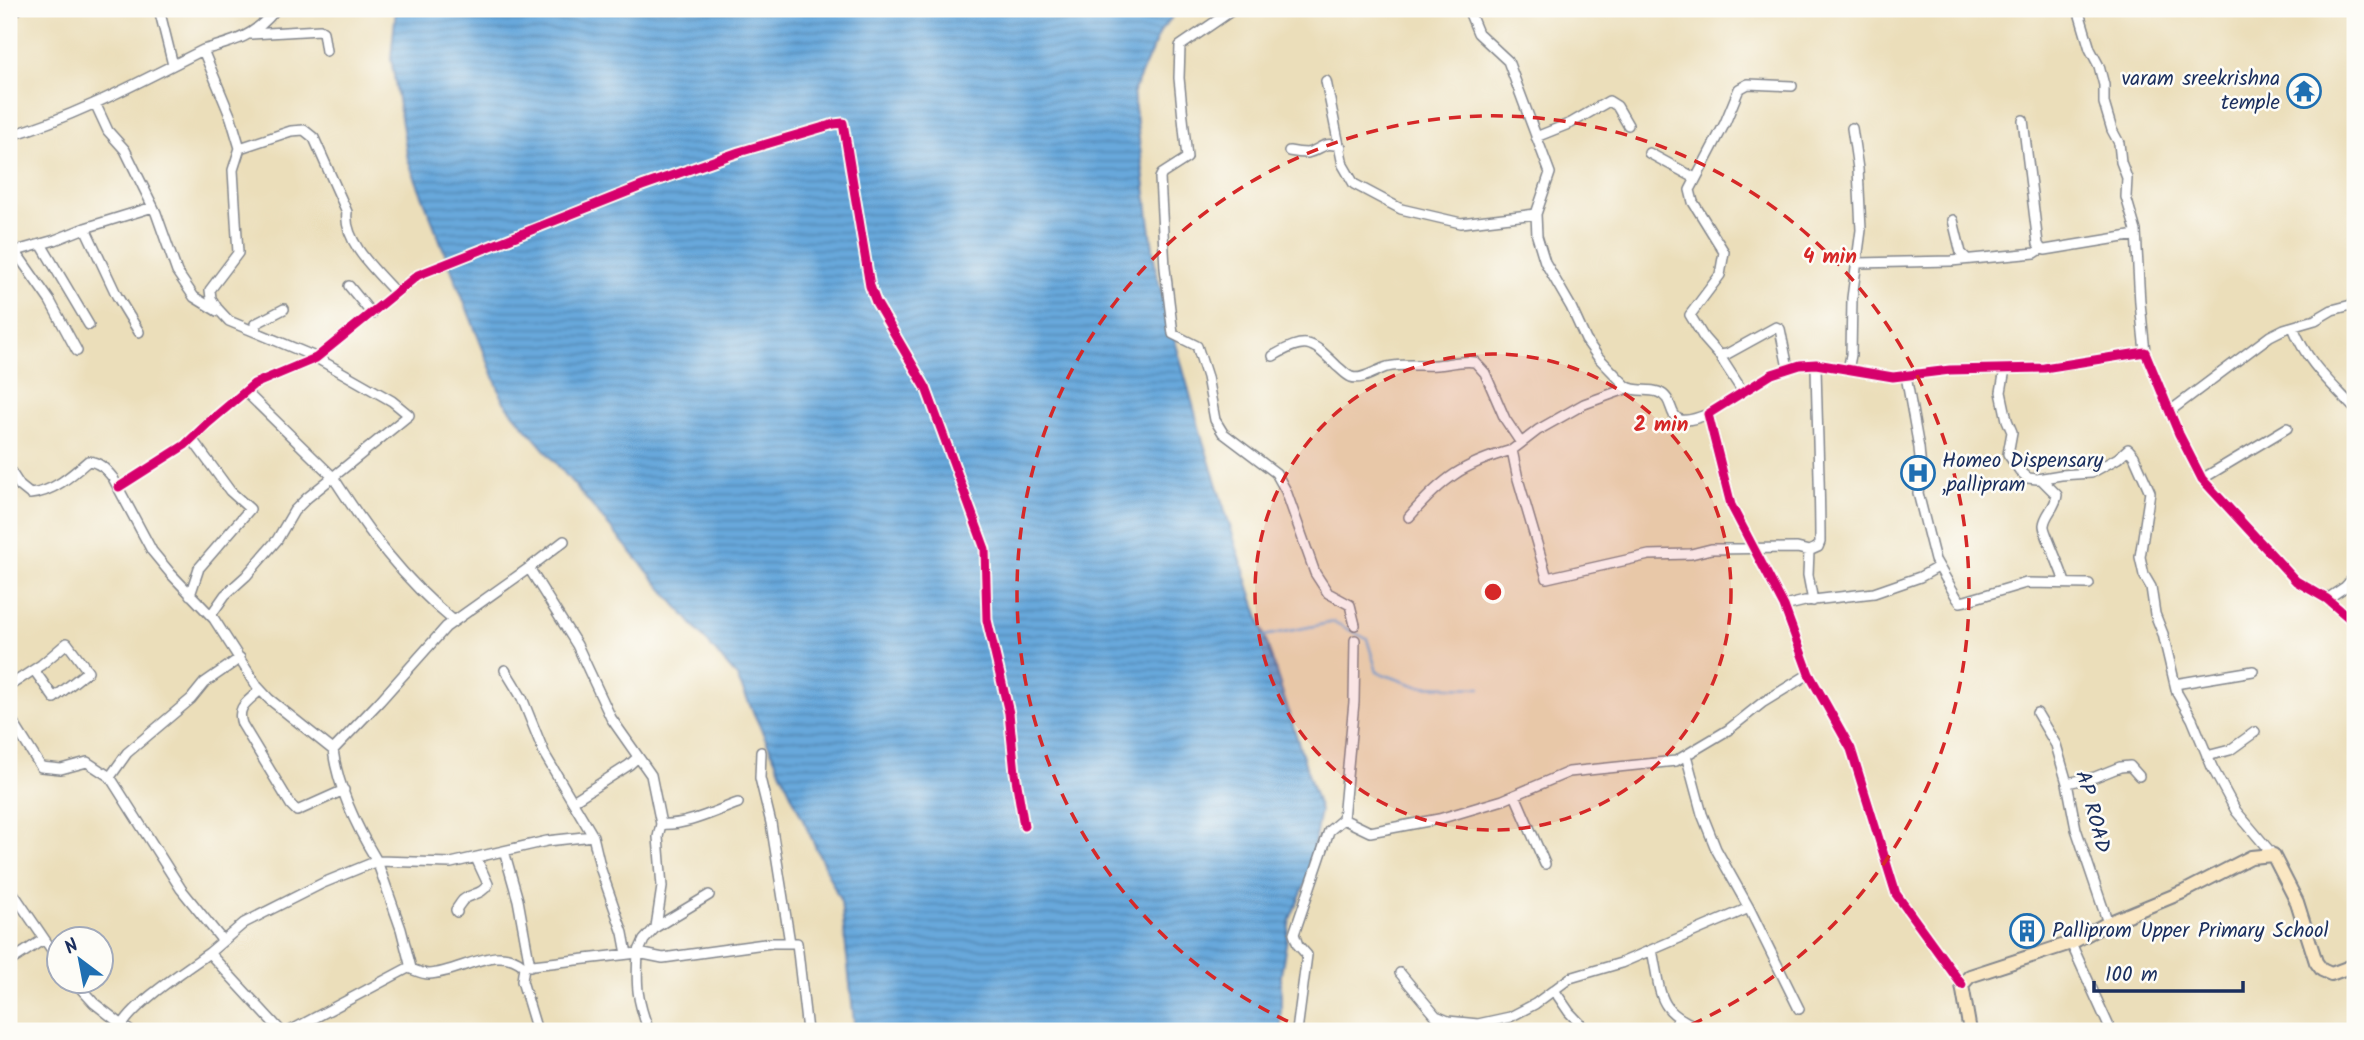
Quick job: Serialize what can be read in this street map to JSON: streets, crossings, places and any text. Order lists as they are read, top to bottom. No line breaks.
{"streets":{"street":["AP ROAD"]},"places":{"temple":["varam sreekrishna temple"],"hospital":["Homeo Dispensary ,pallipram"],"building":["Palliprom Upper Primary School"]},"scale_bar":"100 m","north":"top left","rings":["4 min","2 min"]}
